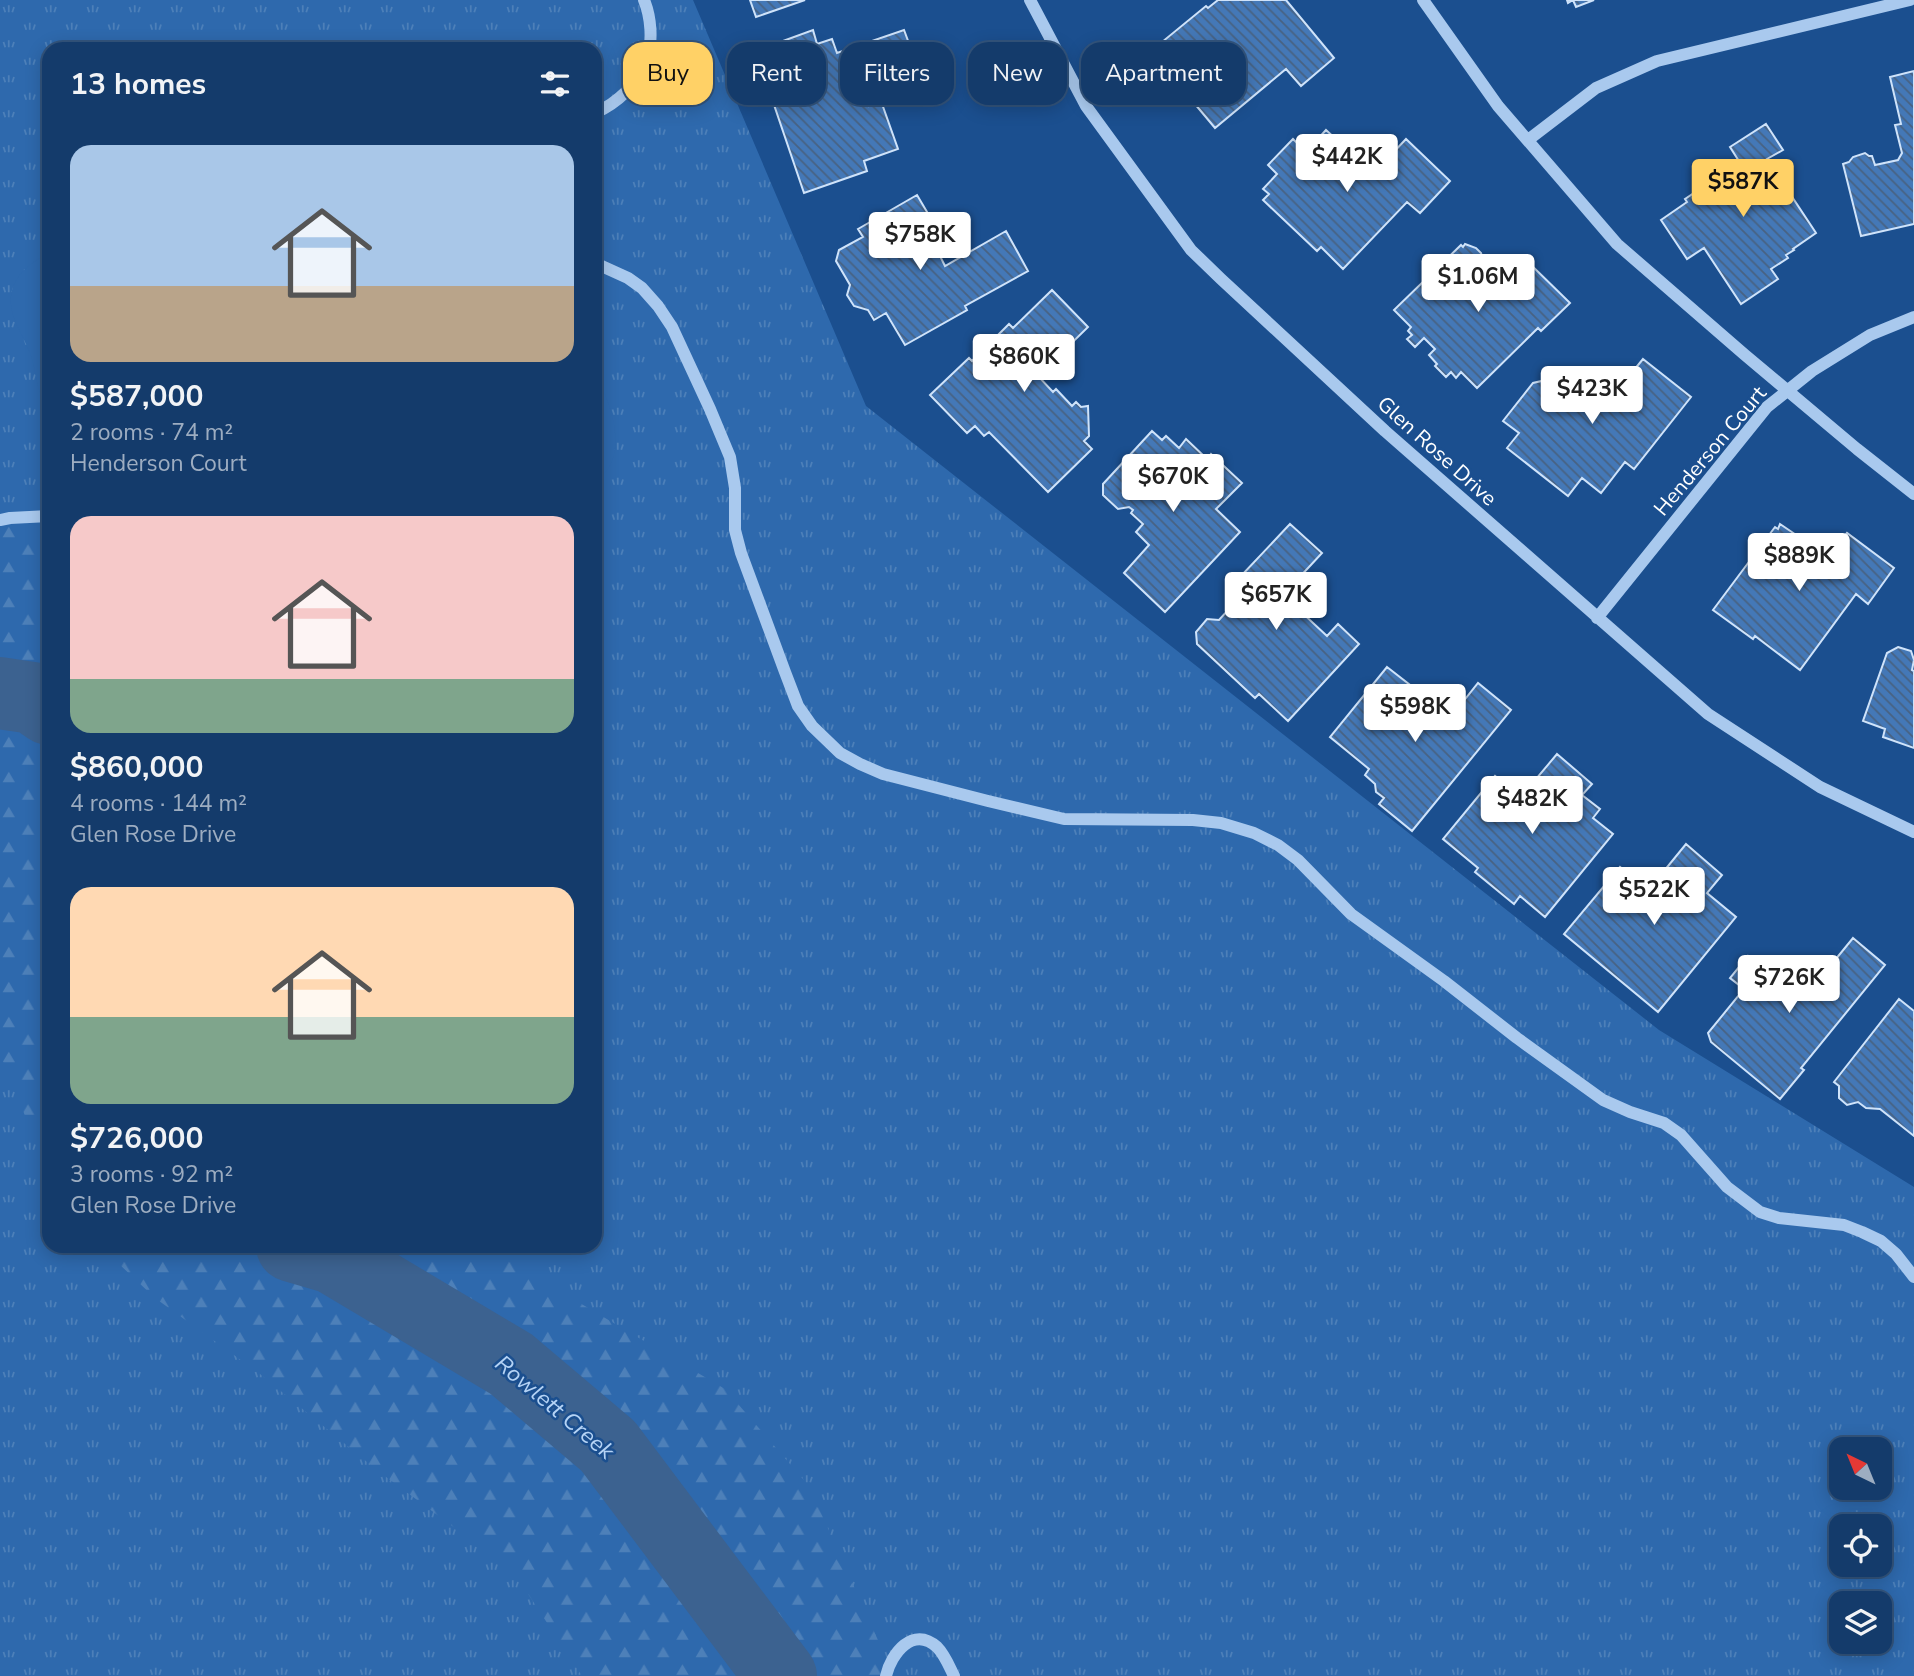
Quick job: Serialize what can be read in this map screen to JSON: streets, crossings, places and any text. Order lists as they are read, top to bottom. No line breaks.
{"streets":{"street":["Glen Rose Drive","Henderson Court"]},"crossings":[["Glen Rose Drive","Henderson Court"]],"water":["Rowlett Creek"],"north":"top left","page":{"chip":["Buy","Rent","Filters","New","Apartment"],"heading":"13 homes","list":[{"name":"$587,000","note":"2 rooms · 74 m² · Henderson Court"},{"name":"$860,000","note":"4 rooms · 144 m² · Glen Rose Drive"},{"name":"$726,000","note":"3 rooms · 92 m² · Glen Rose Drive"}],"price":["$442K","$587K","$758K","$1.06M","$860K","$423K","$670K","$889K","$657K","$598K","$482K","$522K","$726K"]}}
